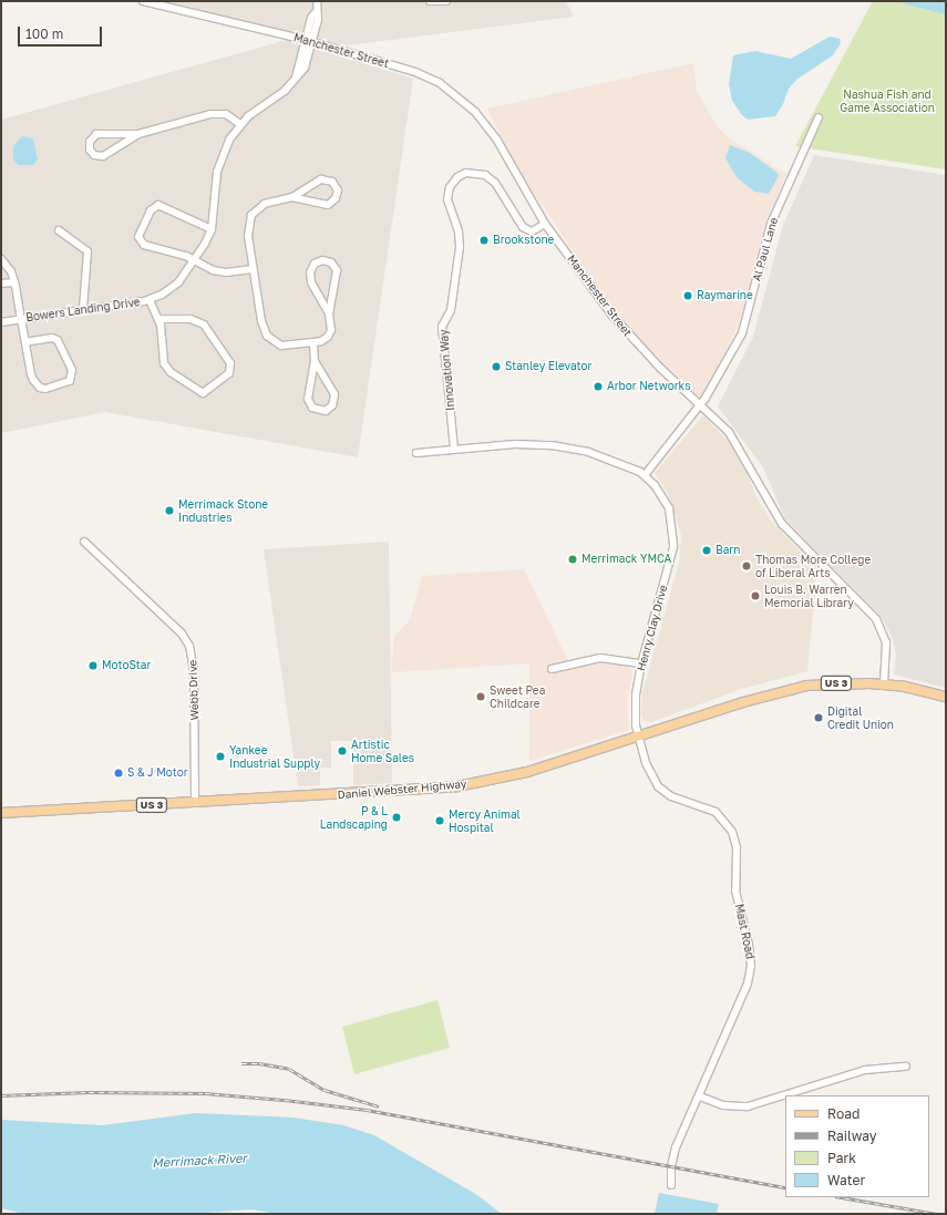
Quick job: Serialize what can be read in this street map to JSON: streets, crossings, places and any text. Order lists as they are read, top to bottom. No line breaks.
{"streets":{"main road":["US 3","Daniel Webster Highway"],"street":["Manchester Street","Al Paul Lane","Bowers Landing Drive","Innovation Way","Henry Clay Drive","Webb Drive","Mast Road"]},"crossings":[["Manchester Street","Al Paul Lane"],["Manchester Street","Bowers Landing Drive"],["Manchester Street","Innovation Way"],["Manchester Street","Daniel Webster Highway"],["Innovation Way","Henry Clay Drive"],["Henry Clay Drive","Daniel Webster Highway"],["Henry Clay Drive","Mast Road"],["Webb Drive","Daniel Webster Highway"],["Daniel Webster Highway","Mast Road"]],"water":["Merrimack River"],"parks":["Nashua Fish and Game Association"],"places":["Brookstone","Raymarine","Stanley Elevator","Arbor Networks","Merrimack Stone Industries","Barn","Merrimack YMCA","Thomas More College of Liberal Arts","Louis B. Warren Memorial Library","MotoStar","Sweet Pea Childcare","Digital Credit Union","Artistic Home Sales","Yankee Industrial Supply","S & J Motor","P & L Landscaping","Mercy Animal Hospital"],"legend":["Road","Railway","Park","Water"],"scale_bar":"100 m"}
